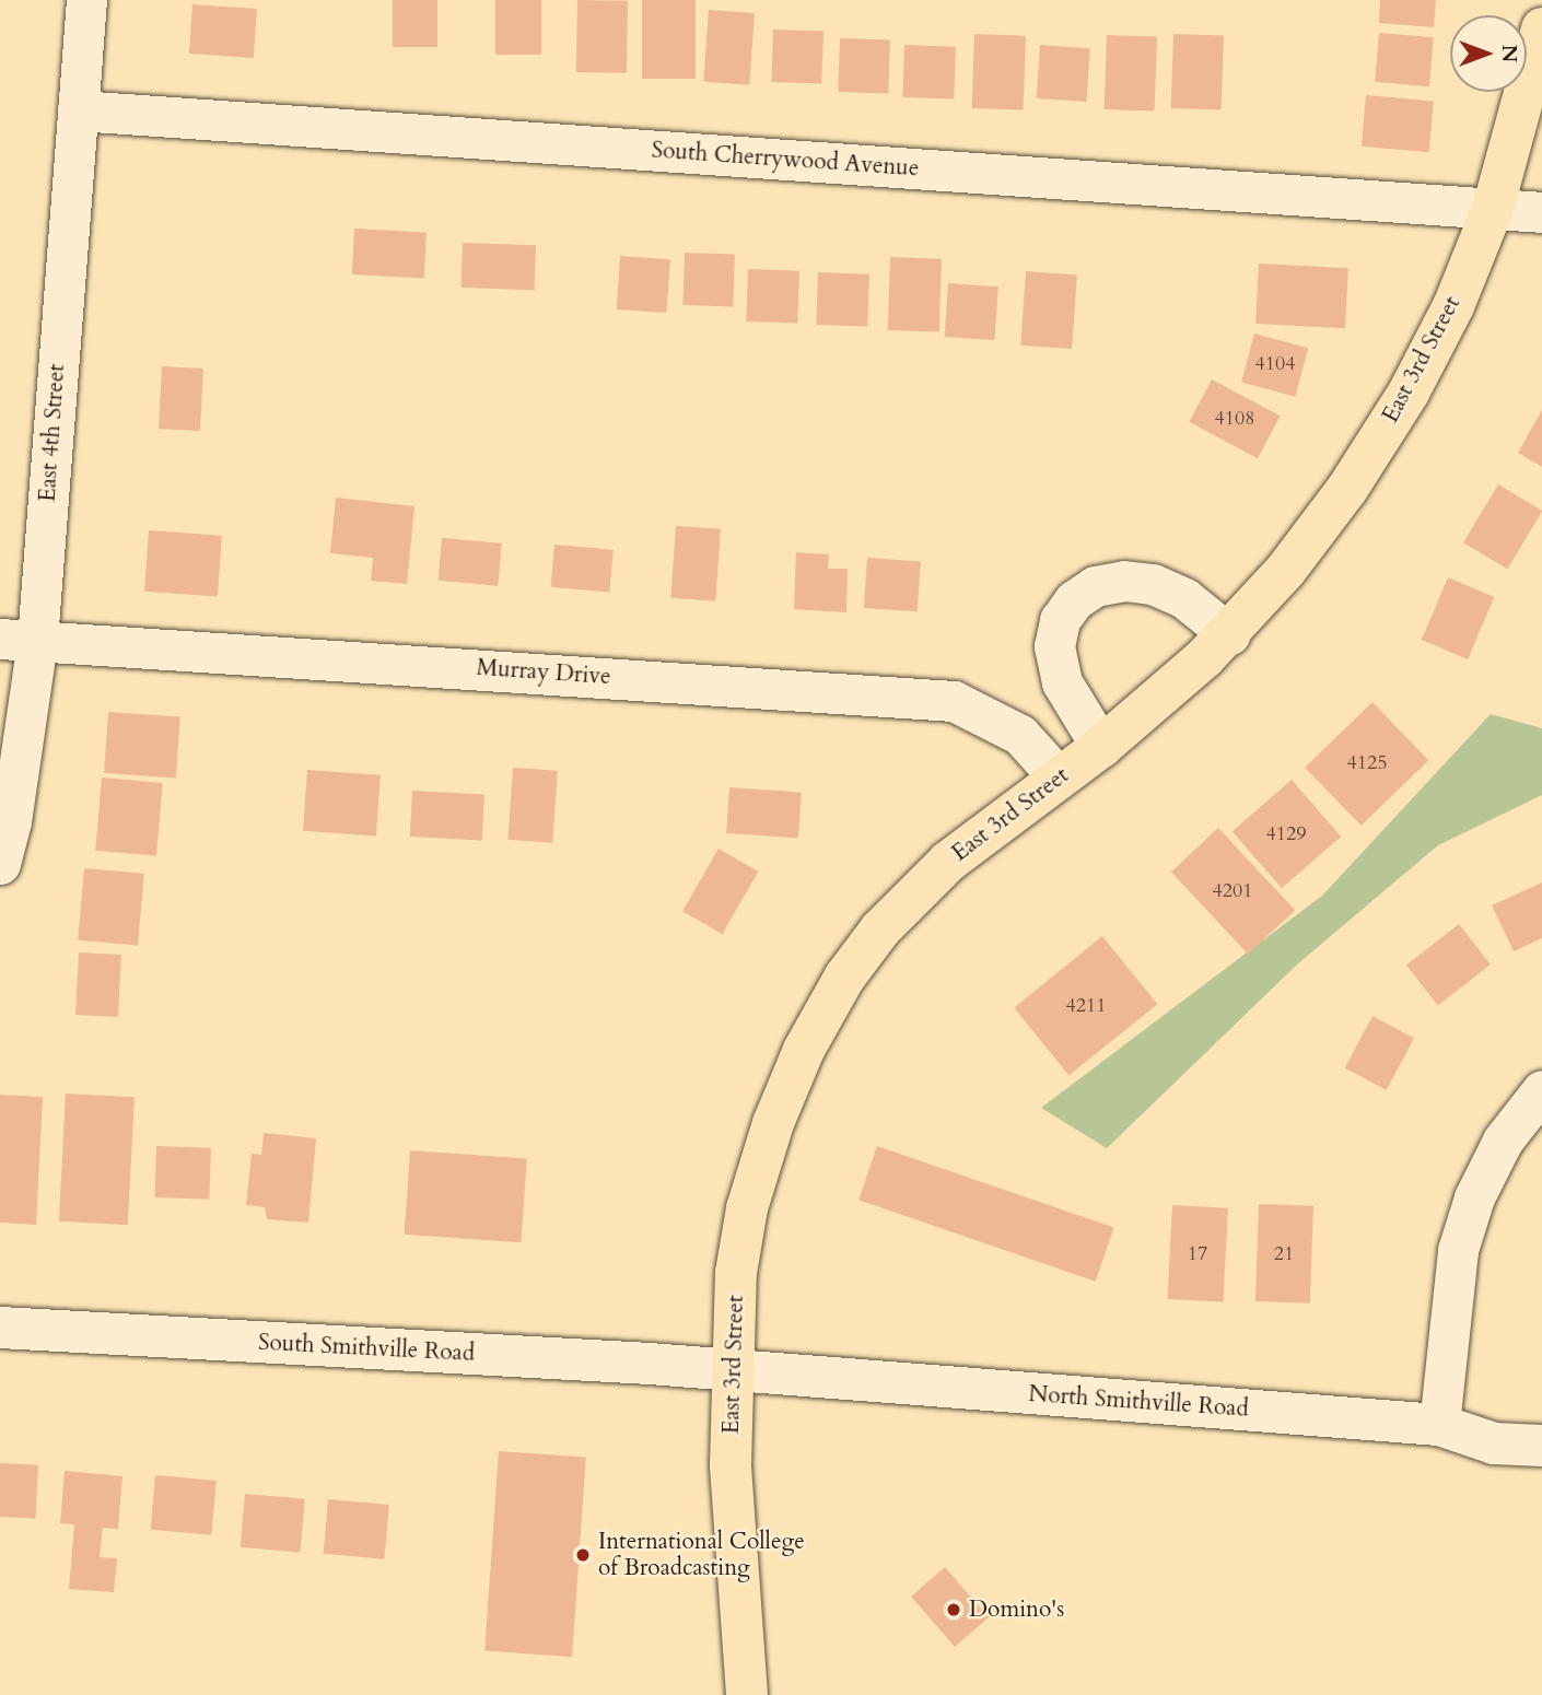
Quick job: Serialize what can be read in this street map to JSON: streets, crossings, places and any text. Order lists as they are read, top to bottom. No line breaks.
{"streets":{"main road":["East 3rd Street","South Smithville Road","North Smithville Road"],"street":["South Cherrywood Avenue","East 4th Street","Murray Drive"]},"crossings":[["South Cherrywood Avenue","East 3rd Street"],["South Cherrywood Avenue","East 4th Street"],["East 3rd Street","Murray Drive"],["East 3rd Street","South Smithville Road"],["East 3rd Street","North Smithville Road"],["East 4th Street","Murray Drive"],["South Smithville Road","North Smithville Road"]],"places":["International College of Broadcasting","Domino's"],"house_numbers":["4104","4108","4125","4129","4201","4211","17","21"],"north":"right"}
